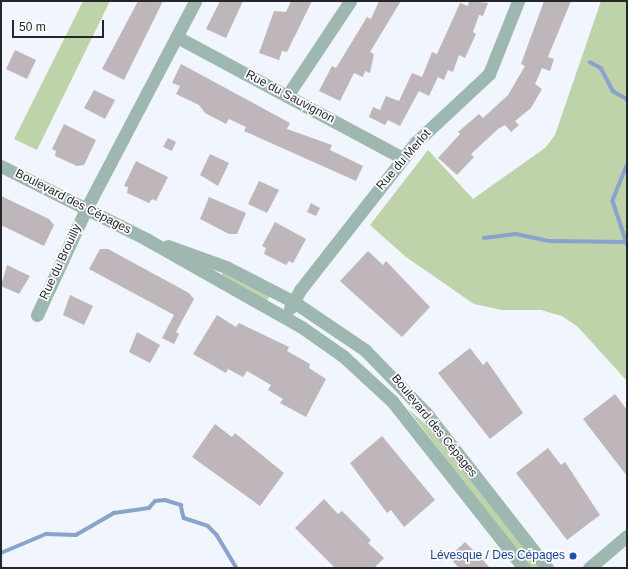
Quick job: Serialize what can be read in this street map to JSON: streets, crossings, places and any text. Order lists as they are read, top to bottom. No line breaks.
{"streets":{"street":["Rue du Sauvignon","Rue du Merlot","Boulevard des Cépages","Rue du Brouilly"]},"crossings":[["Rue du Sauvignon","Rue du Merlot"],["Rue du Merlot","Boulevard des Cépages"],["Boulevard des Cépages","Rue du Brouilly"]],"places":["Lévesque / Des Cépages"],"scale_bar":"50 m"}
